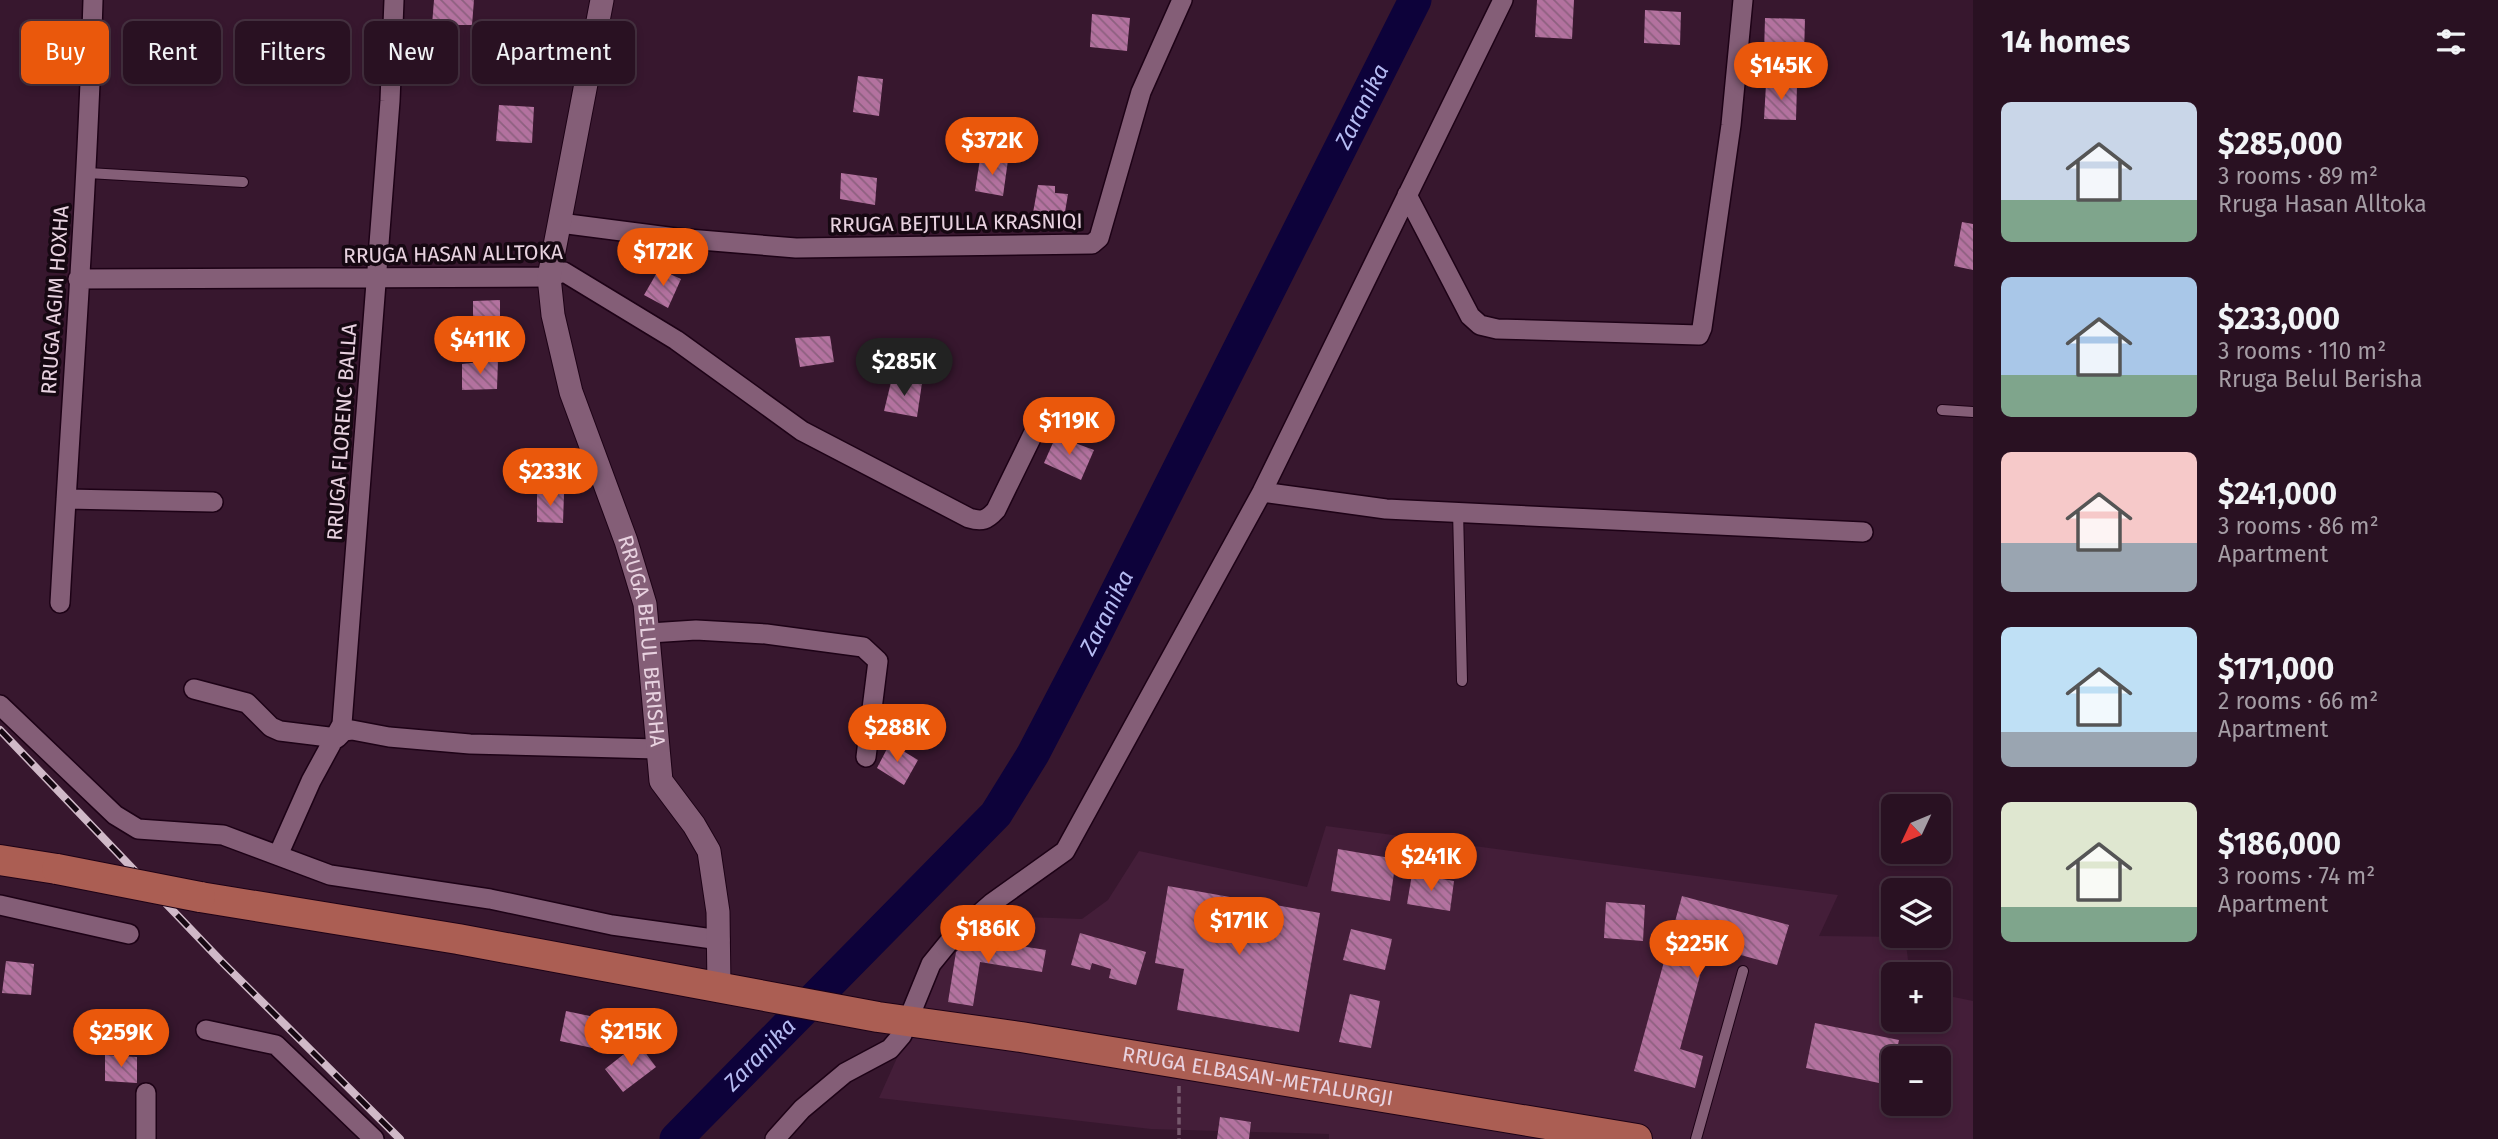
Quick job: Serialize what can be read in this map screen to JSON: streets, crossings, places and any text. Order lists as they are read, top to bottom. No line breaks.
{"streets":{"main road":["RRUGA ELBASAN-METALURGJI"],"street":["RRUGA BEJTULLA KRASNIQI","RRUGA HASAN ALLTOKA","RRUGA AGIM HOXHA","RRUGA FLORENC BALLA","RRUGA BELUL BERISHA"]},"crossings":[["RRUGA BEJTULLA KRASNIQI","RRUGA BELUL BERISHA"],["RRUGA HASAN ALLTOKA","RRUGA AGIM HOXHA"],["RRUGA HASAN ALLTOKA","RRUGA FLORENC BALLA"],["RRUGA HASAN ALLTOKA","RRUGA BELUL BERISHA"],["RRUGA BELUL BERISHA","RRUGA ELBASAN-METALURGJI"]],"water":["Zaranika"],"north":"bottom left","page":{"heading":"14 homes","chip":["Buy","Rent","Filters","New","Apartment"],"price":["$145K","$372K","$172K","$411K","$285K","$119K","$233K","$288K","$241K","$171K","$186K","$225K","$215K","$259K"],"list":[{"name":"$285,000","note":"3 rooms · 89 m² · Rruga Hasan Alltoka"},{"name":"$233,000","note":"3 rooms · 110 m² · Rruga Belul Berisha"},{"name":"$241,000","note":"3 rooms · 86 m² · Apartment"},{"name":"$171,000","note":"2 rooms · 66 m² · Apartment"},{"name":"$186,000","note":"3 rooms · 74 m² · Apartment"}],"map_buttons":["+","−"]}}
